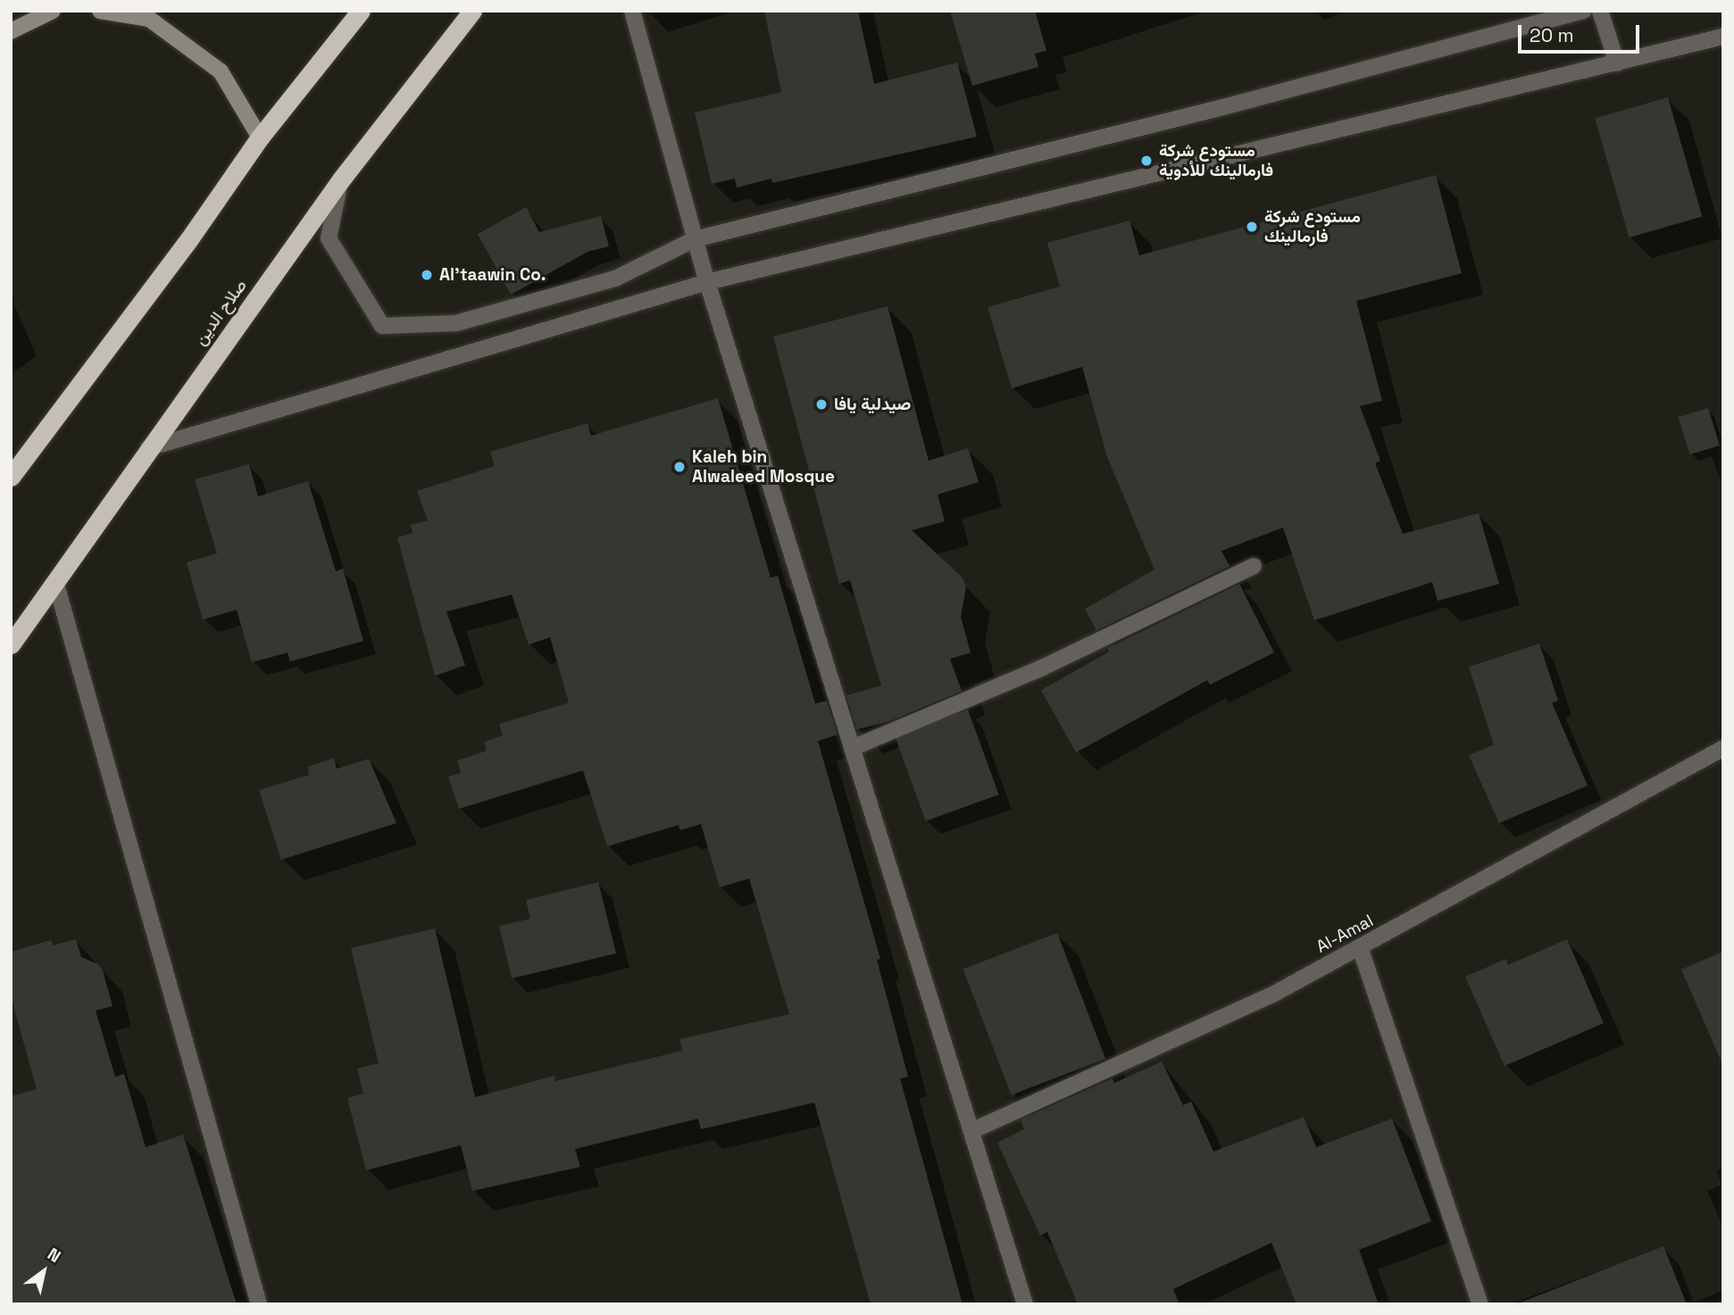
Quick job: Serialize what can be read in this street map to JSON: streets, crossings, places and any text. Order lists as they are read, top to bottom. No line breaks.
{"streets":{"highway":["صلاح الدين"],"street":["Al-Amal"]},"places":["مستودع شركة فارمالينك للأدوية","مستودع شركة فارمالينك","Al'taawin Co.","صيدلية يافا","Kaleh bin Alwaleed Mosque"],"scale_bar":"20 m","north":"top right"}
